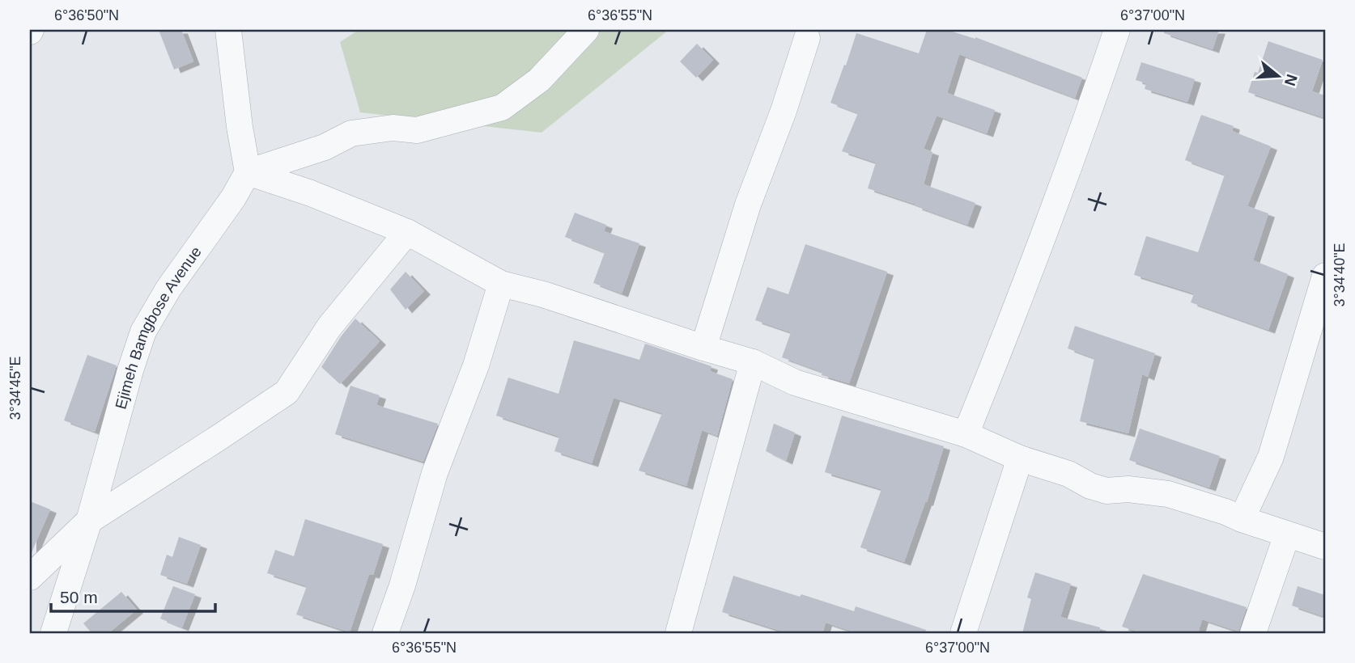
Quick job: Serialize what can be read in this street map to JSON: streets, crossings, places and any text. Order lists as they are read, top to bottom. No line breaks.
{"streets":{"street":["Ejimeh Bamgbose Avenue"]},"scale_bar":"50 m","north":"right","coordinates":["6°36'50\"N","6°36'55\"N","6°37'00\"N","3°34'40\"E","3°34'45\"E"]}
